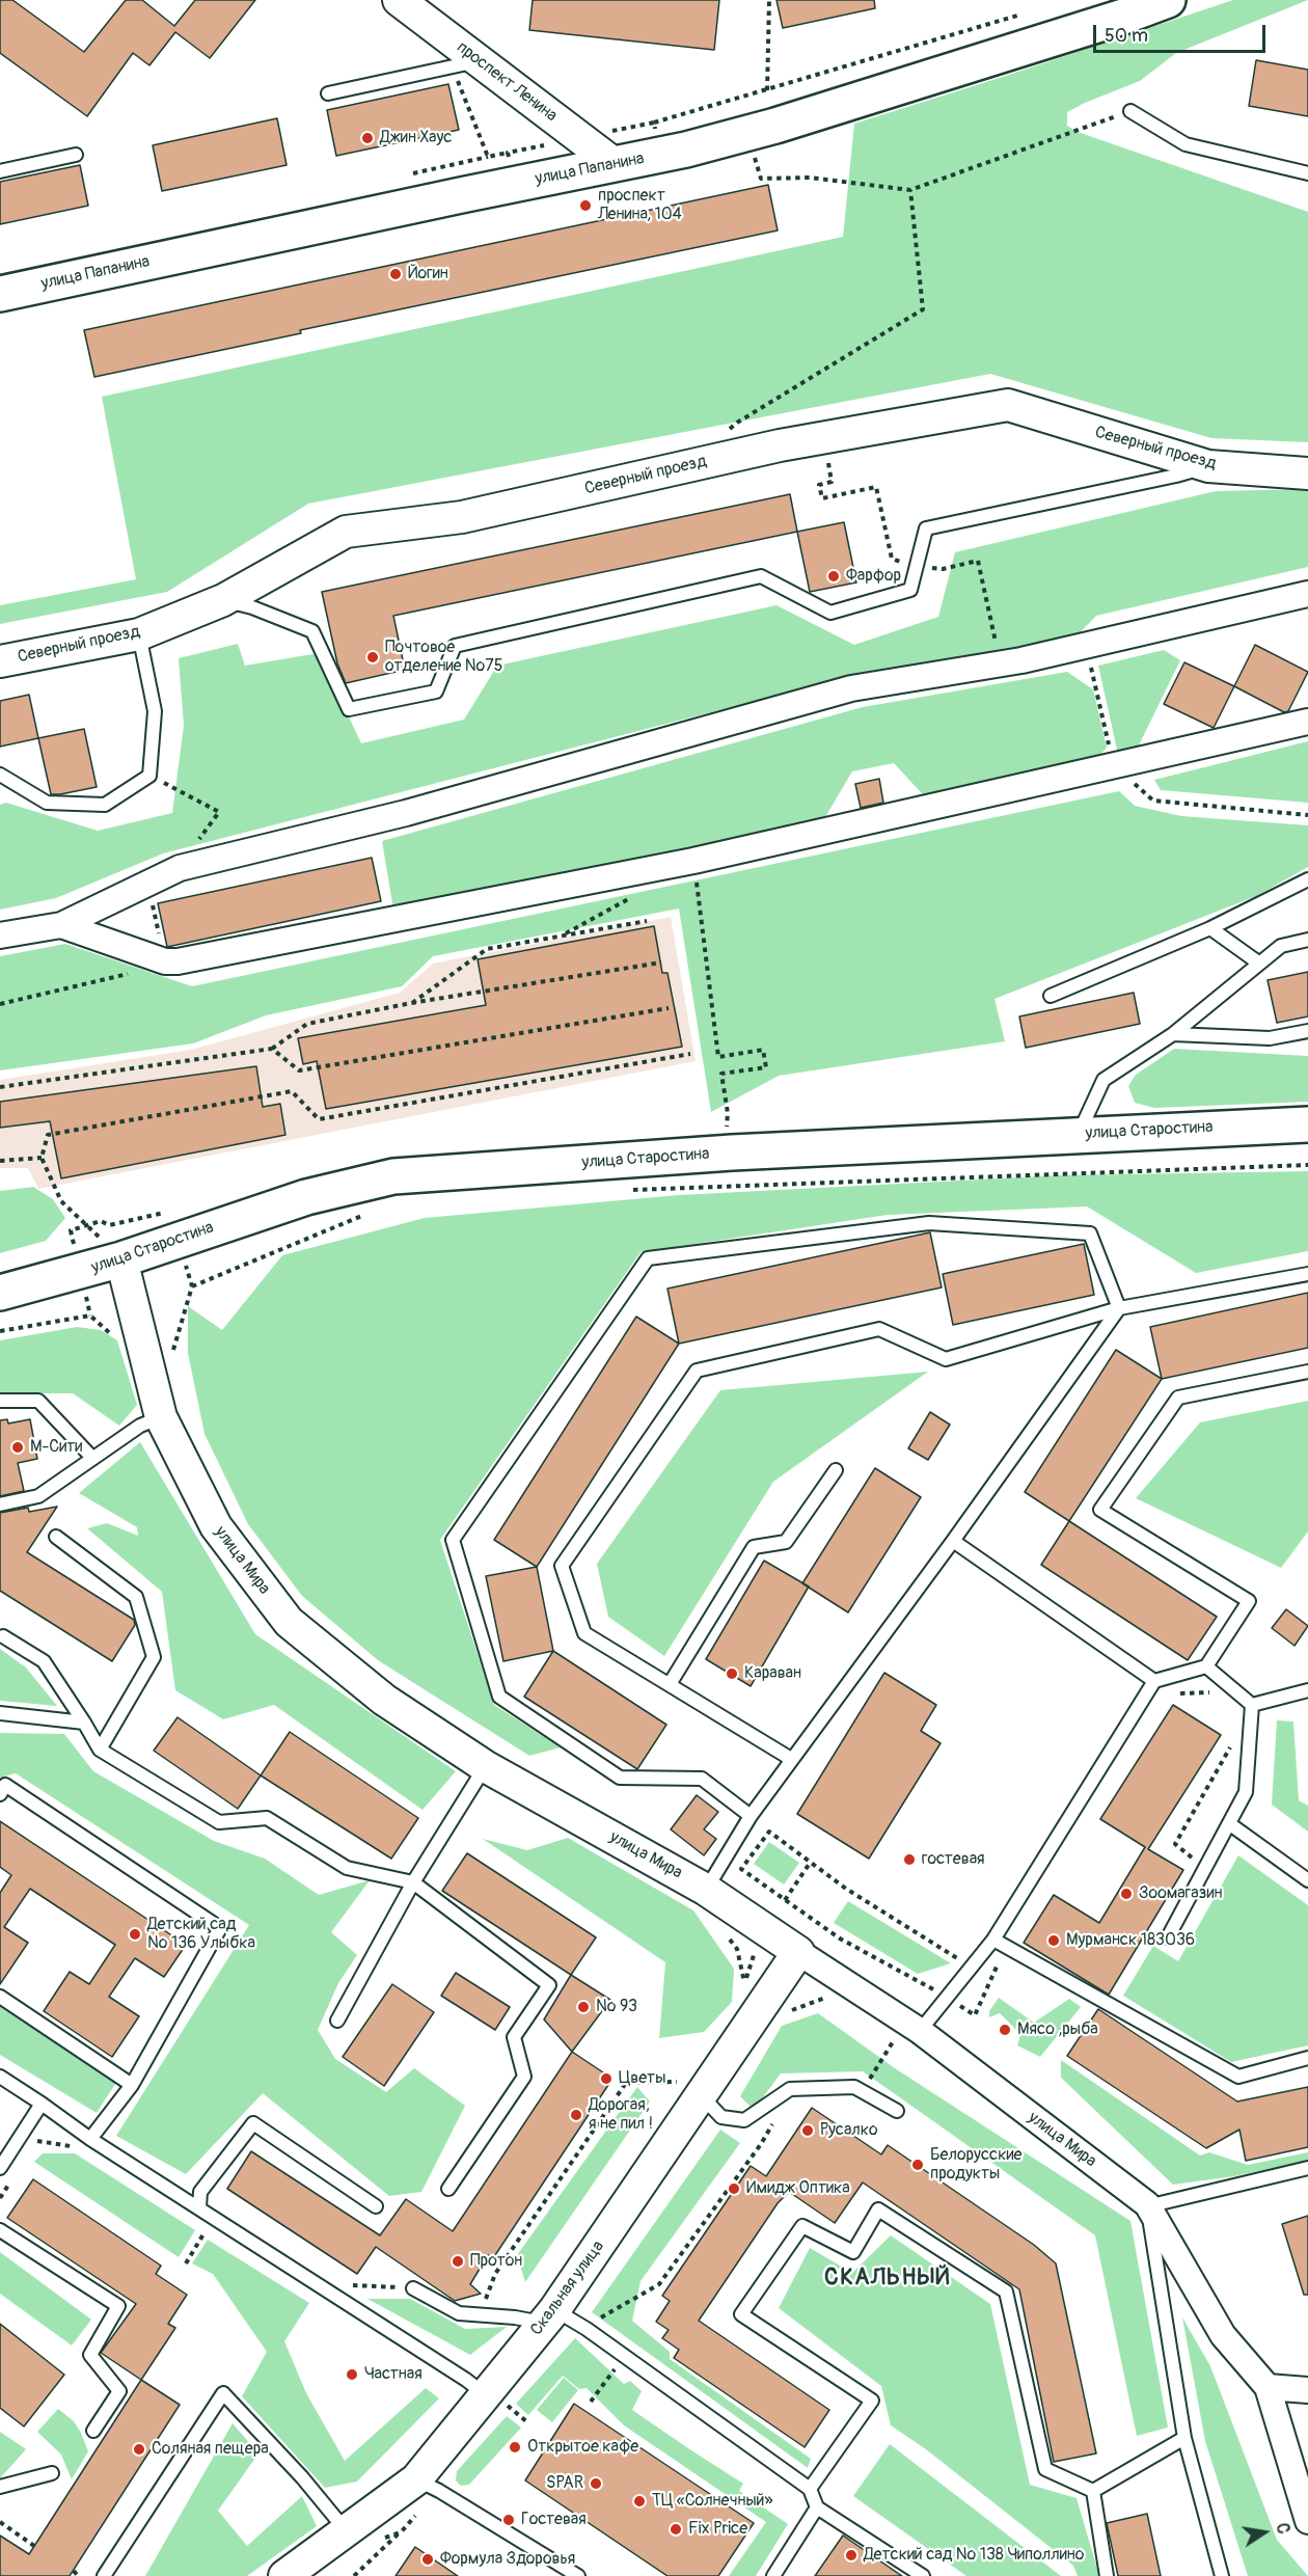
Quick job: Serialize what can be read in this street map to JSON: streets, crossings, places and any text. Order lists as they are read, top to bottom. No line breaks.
{"streets":{"main road":["улица Папанина","улица Старостина"],"street":["проспект Ленина","Северный проезд","улица Мира","Скальная улица"]},"crossings":[["проспект Ленина","улица Папанина"],["улица Старостина","улица Мира"],["улица Мира","Скальная улица"]],"districts":["СКАЛЬНЫЙ"],"places":["Джин Хаус","проспект Ленина, 104","Йогин","Фарфор","Почтовое отделение №75","М-Сити","Караван","гостевая","Зоомагазин","Детский сад № 136 Улыбка","Мурманск 183036","№ 93","Мясо ,рыба","Цветы","Дорогая, я не пил !","Русалко","Белорусские продукты","Имидж Оптика","Протон","Частная","Открытое кафе","Соляная пещера","SPAR","ТЦ «Солнечный»","Гостевая","Fix Price","Детский сад № 138 Чиполлино","Формула Здоровья"],"scale_bar":"50 m","north":"right"}
